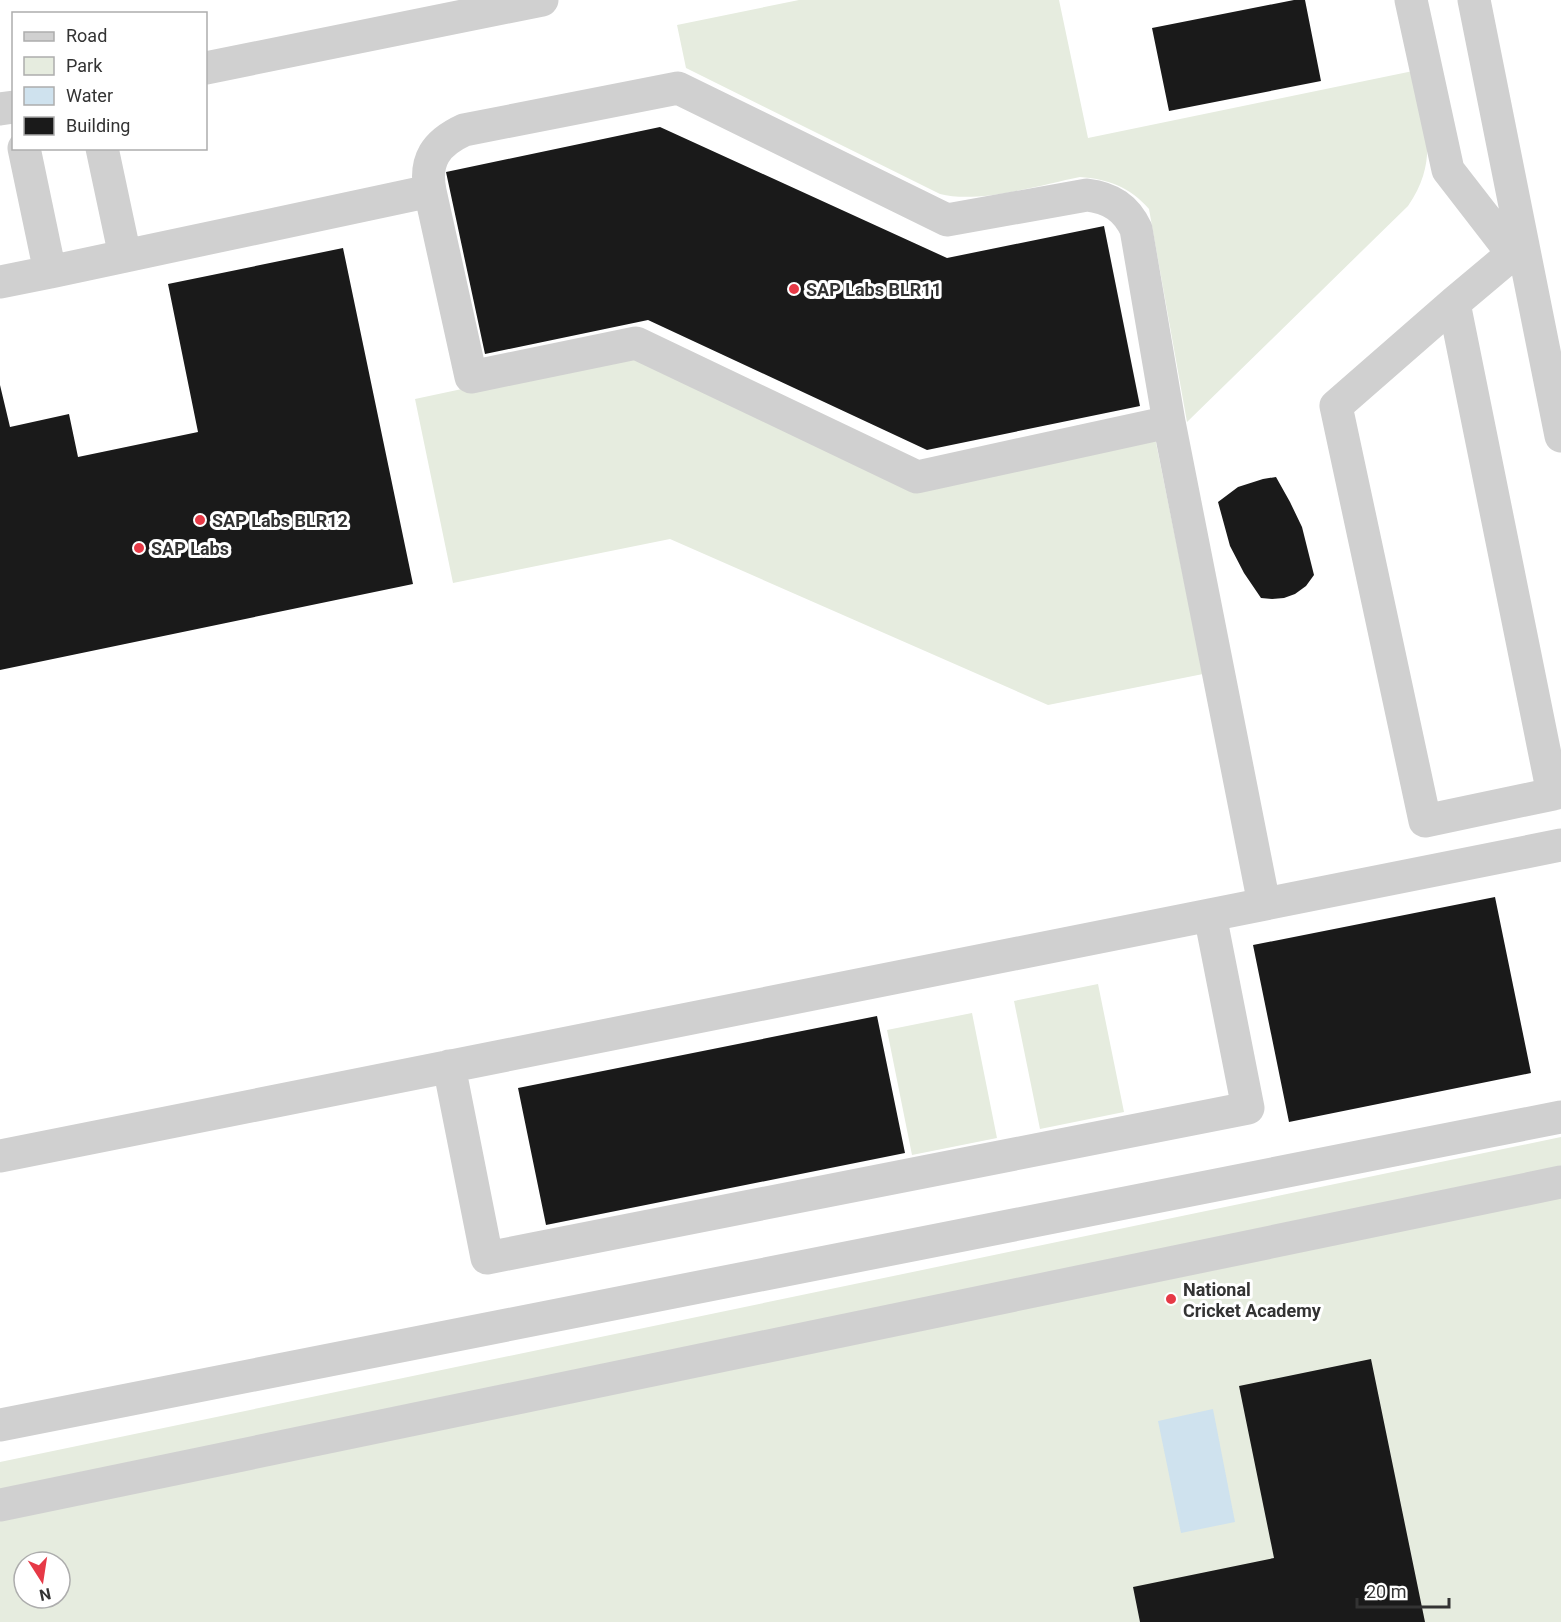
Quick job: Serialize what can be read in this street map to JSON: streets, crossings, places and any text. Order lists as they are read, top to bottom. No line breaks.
{"places":["SAP Labs BLR11","SAP Labs BLR12","SAP Labs","National Cricket Academy"],"legend":["Road","Park","Water","Building"],"scale_bar":"20 m","north":"bottom"}
